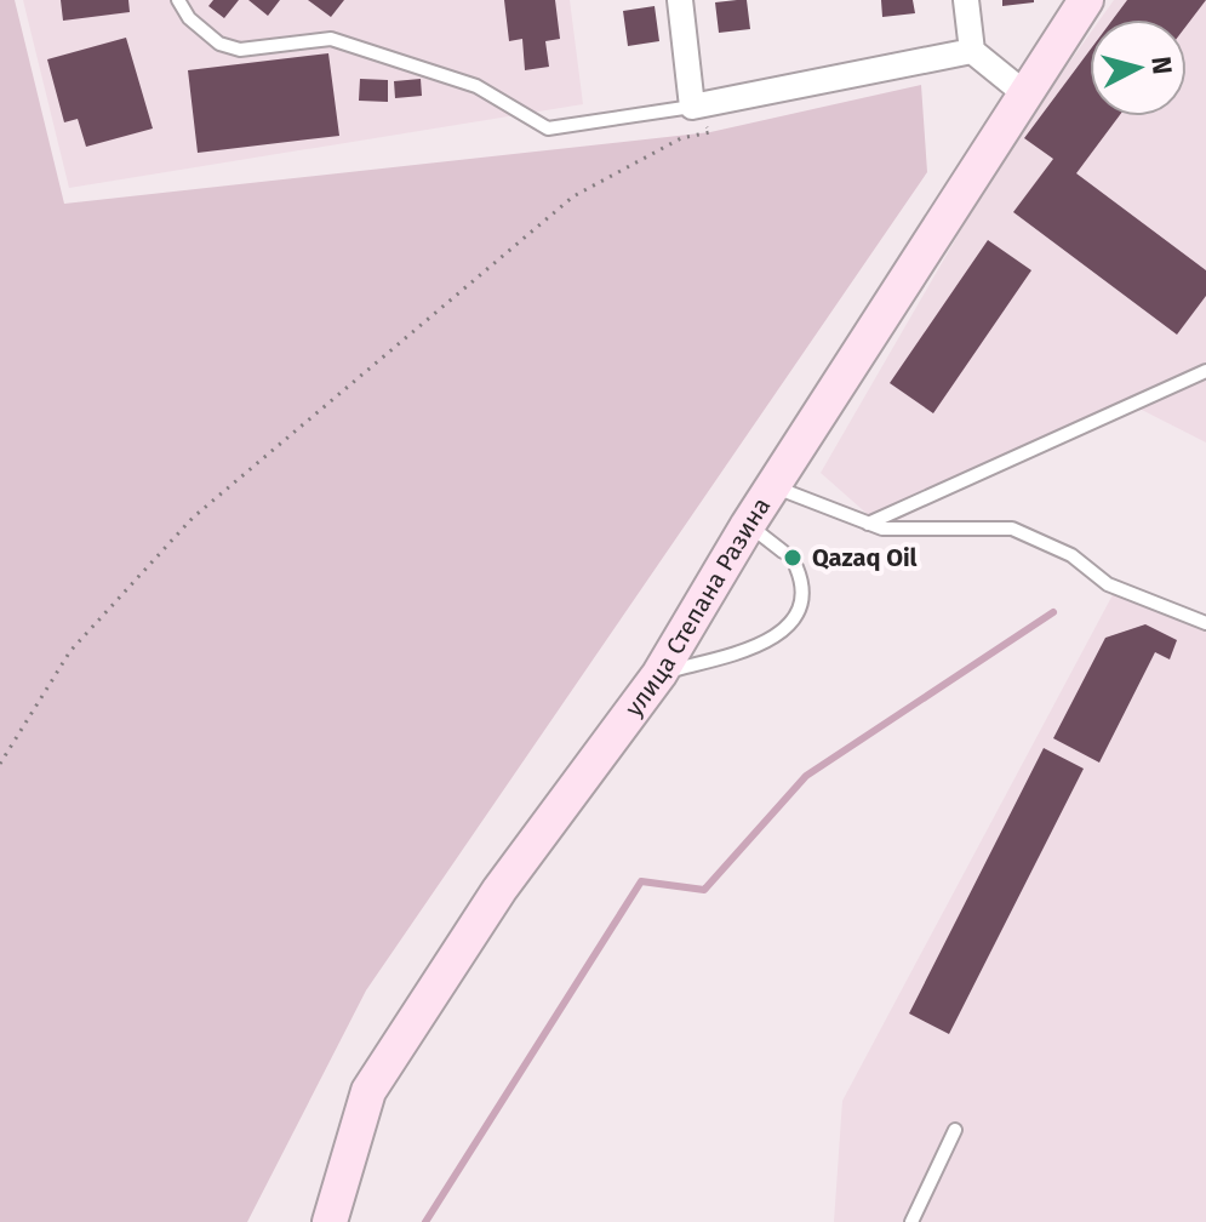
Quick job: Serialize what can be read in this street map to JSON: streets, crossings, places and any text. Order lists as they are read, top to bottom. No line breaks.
{"streets":{"main road":["улица Степана Разина"]},"places":["Qazaq Oil"],"north":"right"}
